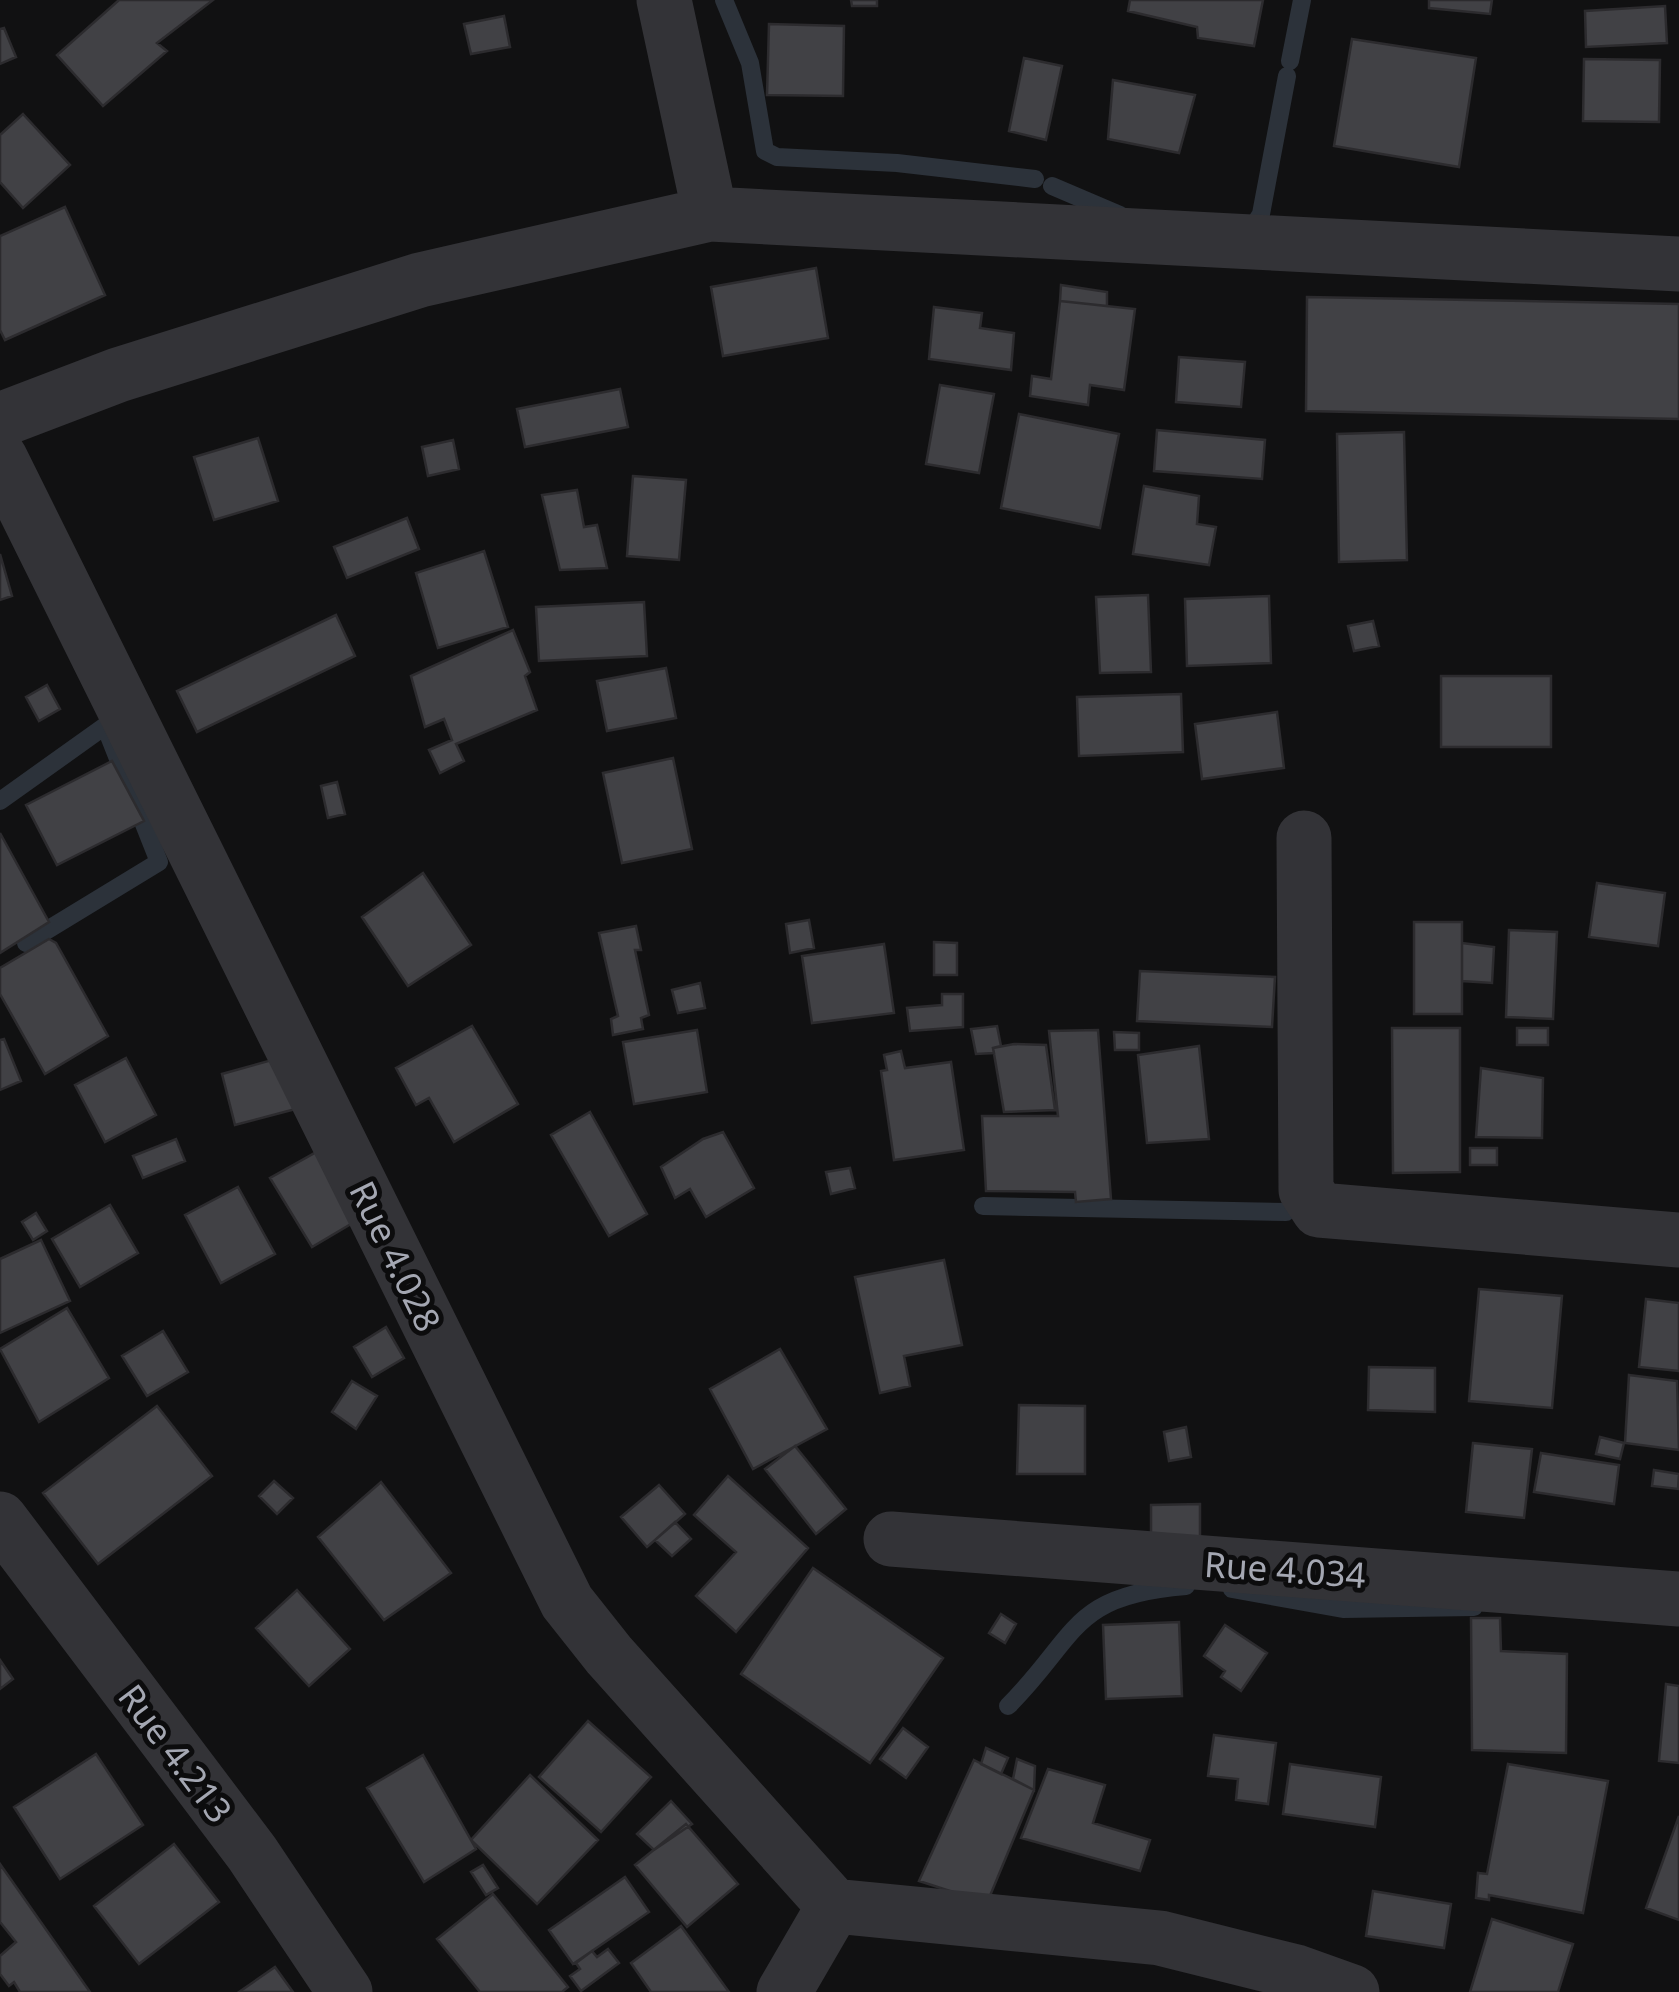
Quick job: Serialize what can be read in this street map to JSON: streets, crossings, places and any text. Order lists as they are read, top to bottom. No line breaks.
{"streets":{"street":["Rue 4.028","Rue 4.034","Rue 4.213"]}}
